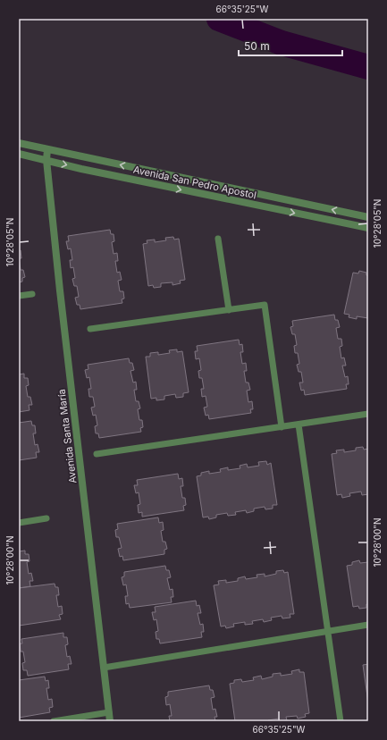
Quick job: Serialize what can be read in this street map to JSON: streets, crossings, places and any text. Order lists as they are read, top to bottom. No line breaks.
{"streets":{"street":["Avenida San Pedro Apostol","Avenida Santa María"]},"crossings":[["Avenida San Pedro Apostol","Avenida Santa María"]],"scale_bar":"50 m","coordinates":["66°35'25\"W","10°28'05\"N","10°28'00\"N"]}
